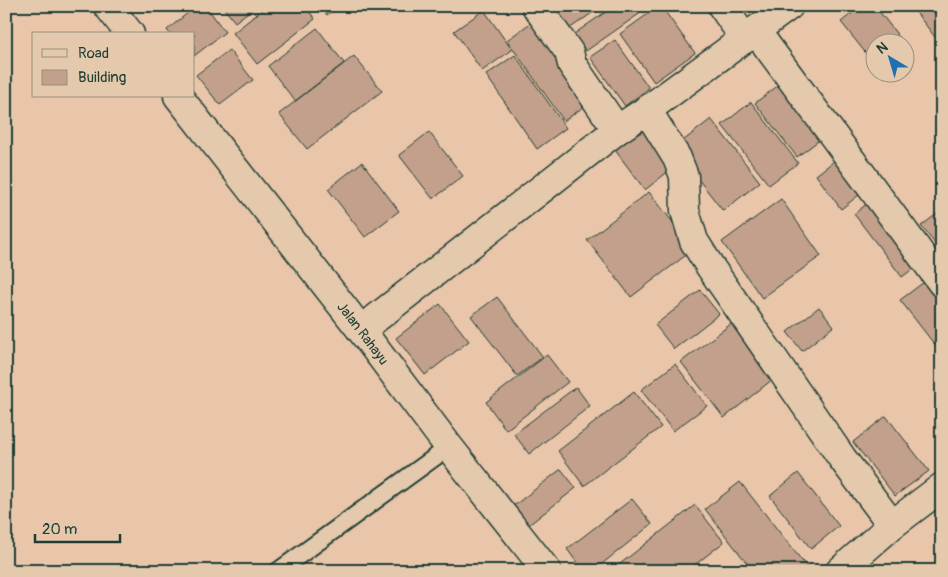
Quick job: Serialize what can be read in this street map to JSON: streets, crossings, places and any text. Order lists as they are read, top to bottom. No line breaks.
{"streets":{"street":["Jalan Rahayu"]},"legend":["Road","Building"],"scale_bar":"20 m","north":"top left"}
